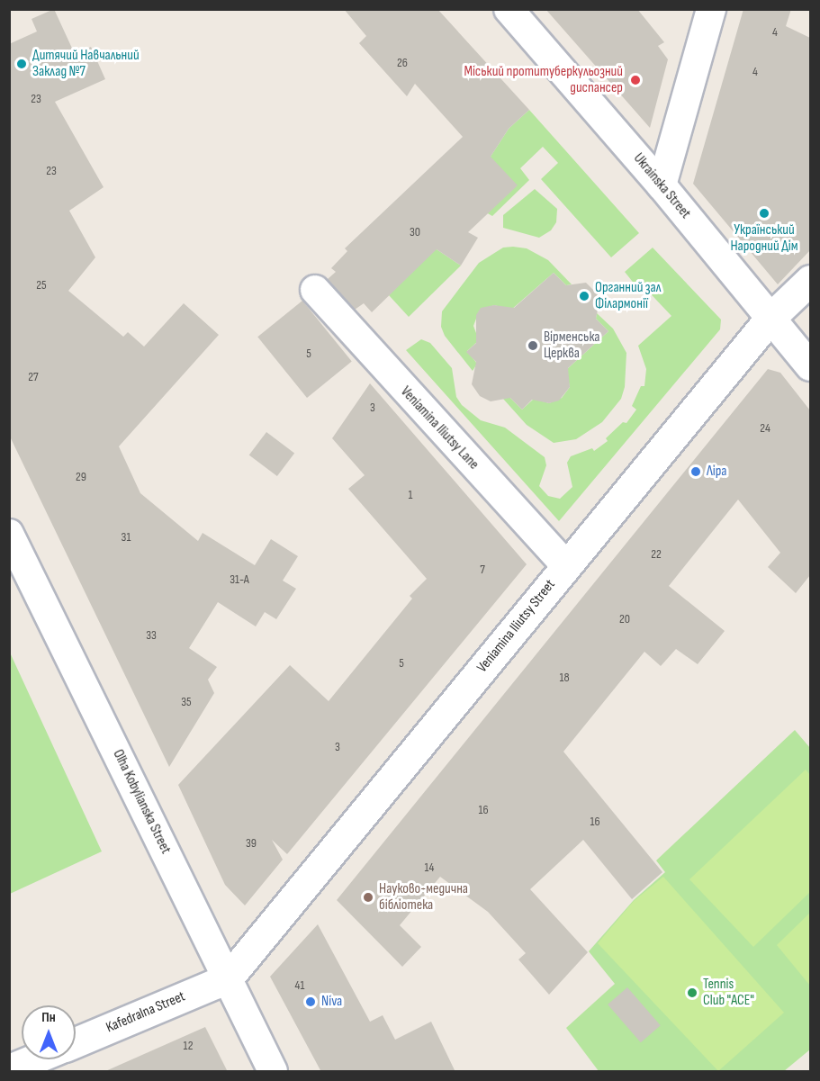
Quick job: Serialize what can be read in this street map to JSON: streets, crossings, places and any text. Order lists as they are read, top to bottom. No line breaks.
{"streets":{"street":["Ukrainska Street","Veniamina Iliutsy Lane","Veniamina Iliutsy Street","Olha Kobylianska Street","Kafedralna Street"]},"crossings":[["Ukrainska Street","Veniamina Iliutsy Street"],["Veniamina Iliutsy Lane","Veniamina Iliutsy Street"],["Veniamina Iliutsy Street","Olha Kobylianska Street"],["Veniamina Iliutsy Street","Kafedralna Street"],["Olha Kobylianska Street","Kafedralna Street"]],"places":["Дитячий Навчальний Заклад №7","Міський протитуберкульозний диспансер","Український Народний Дім","Органний зал Філармонії","Вірменська Церква","Ліра","Науково-медична бібліотека","Tennis Club \"ACE\"","Niva"],"house_numbers":["4","26","4","23","23","30","25","5","27","3","24","29","1","31","22","7","31-А","20","33","5","18","35","3","16","16","39","14","41","12"],"north":"top"}
